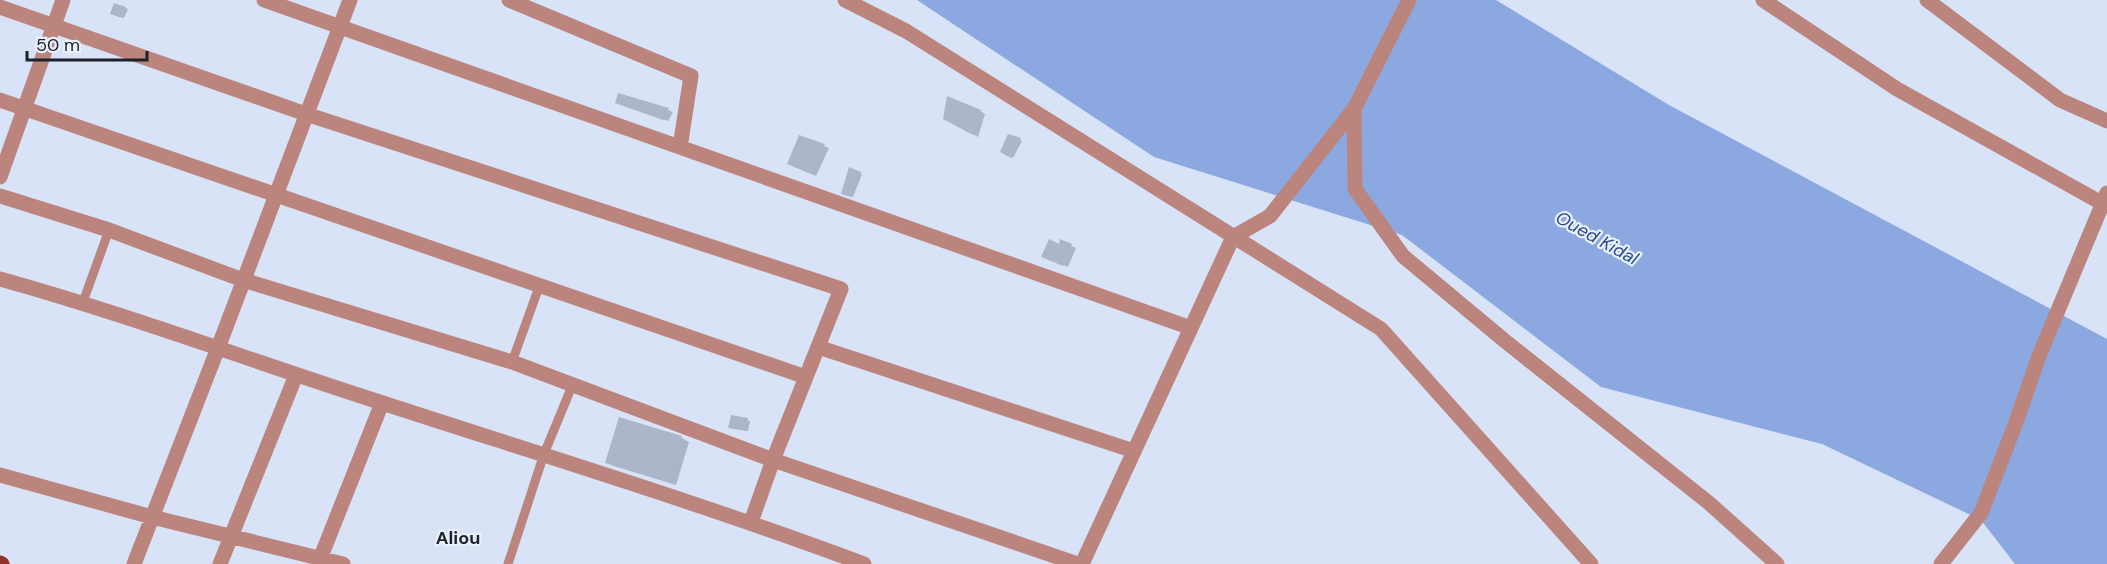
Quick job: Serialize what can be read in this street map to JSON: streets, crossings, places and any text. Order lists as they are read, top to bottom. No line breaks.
{"districts":["Aliou"],"water":["Oued Kidal"],"scale_bar":"50 m"}
